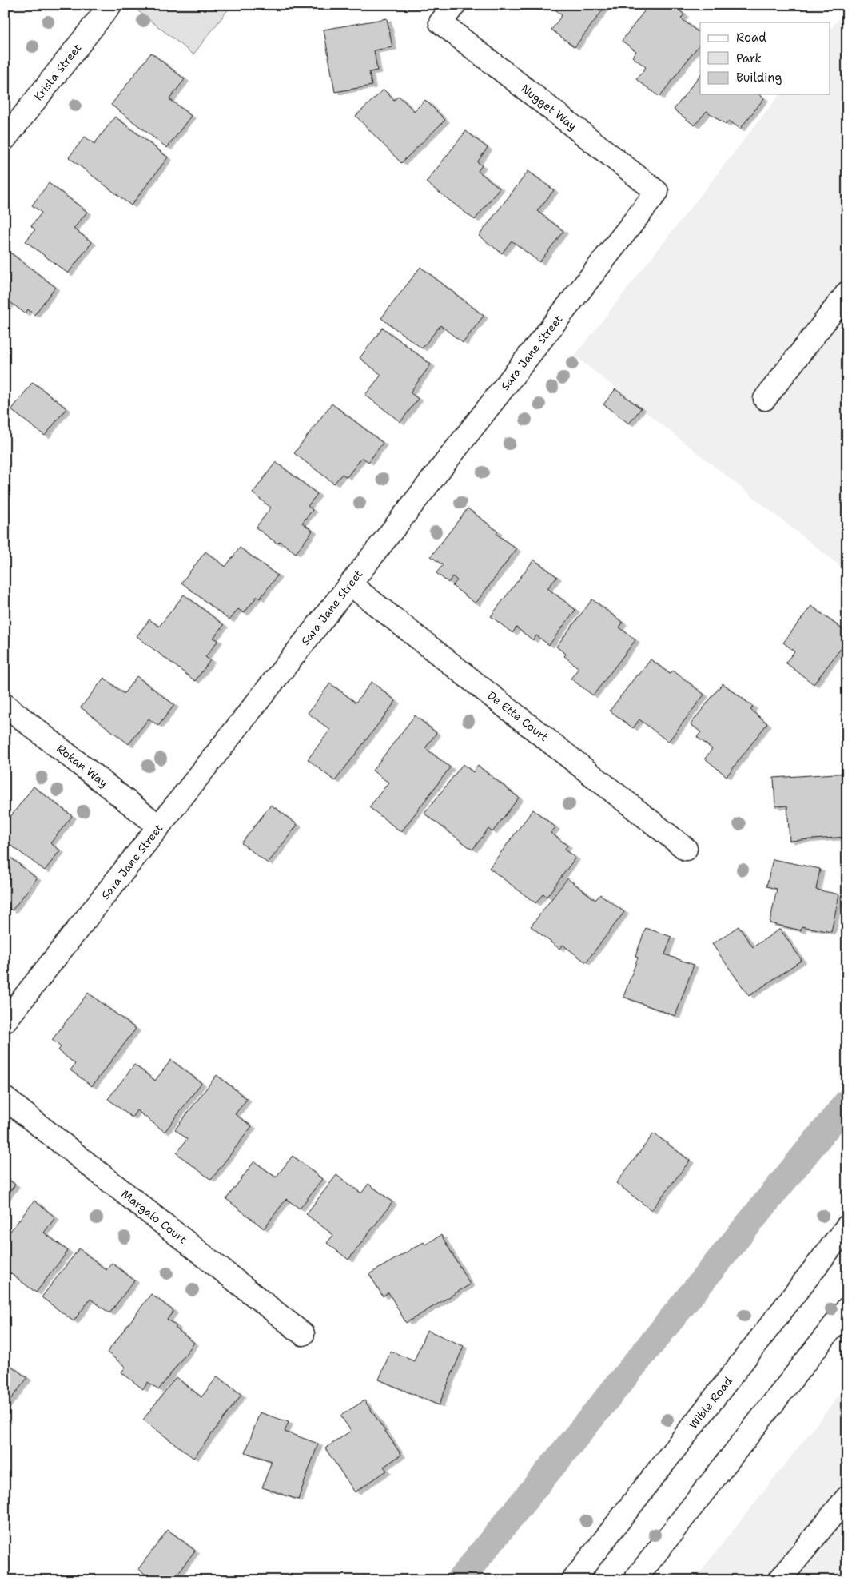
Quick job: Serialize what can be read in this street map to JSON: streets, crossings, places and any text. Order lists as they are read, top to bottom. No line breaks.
{"streets":{"street":["Krista Street","Nugget Way","Sara Jane Street","De Ette Court","Rokan Way","Margalo Court","Wible Road"]},"crossings":[["Nugget Way","Sara Jane Street"],["Sara Jane Street","De Ette Court"],["Sara Jane Street","Rokan Way"]],"legend":["Road","Park","Building"]}
